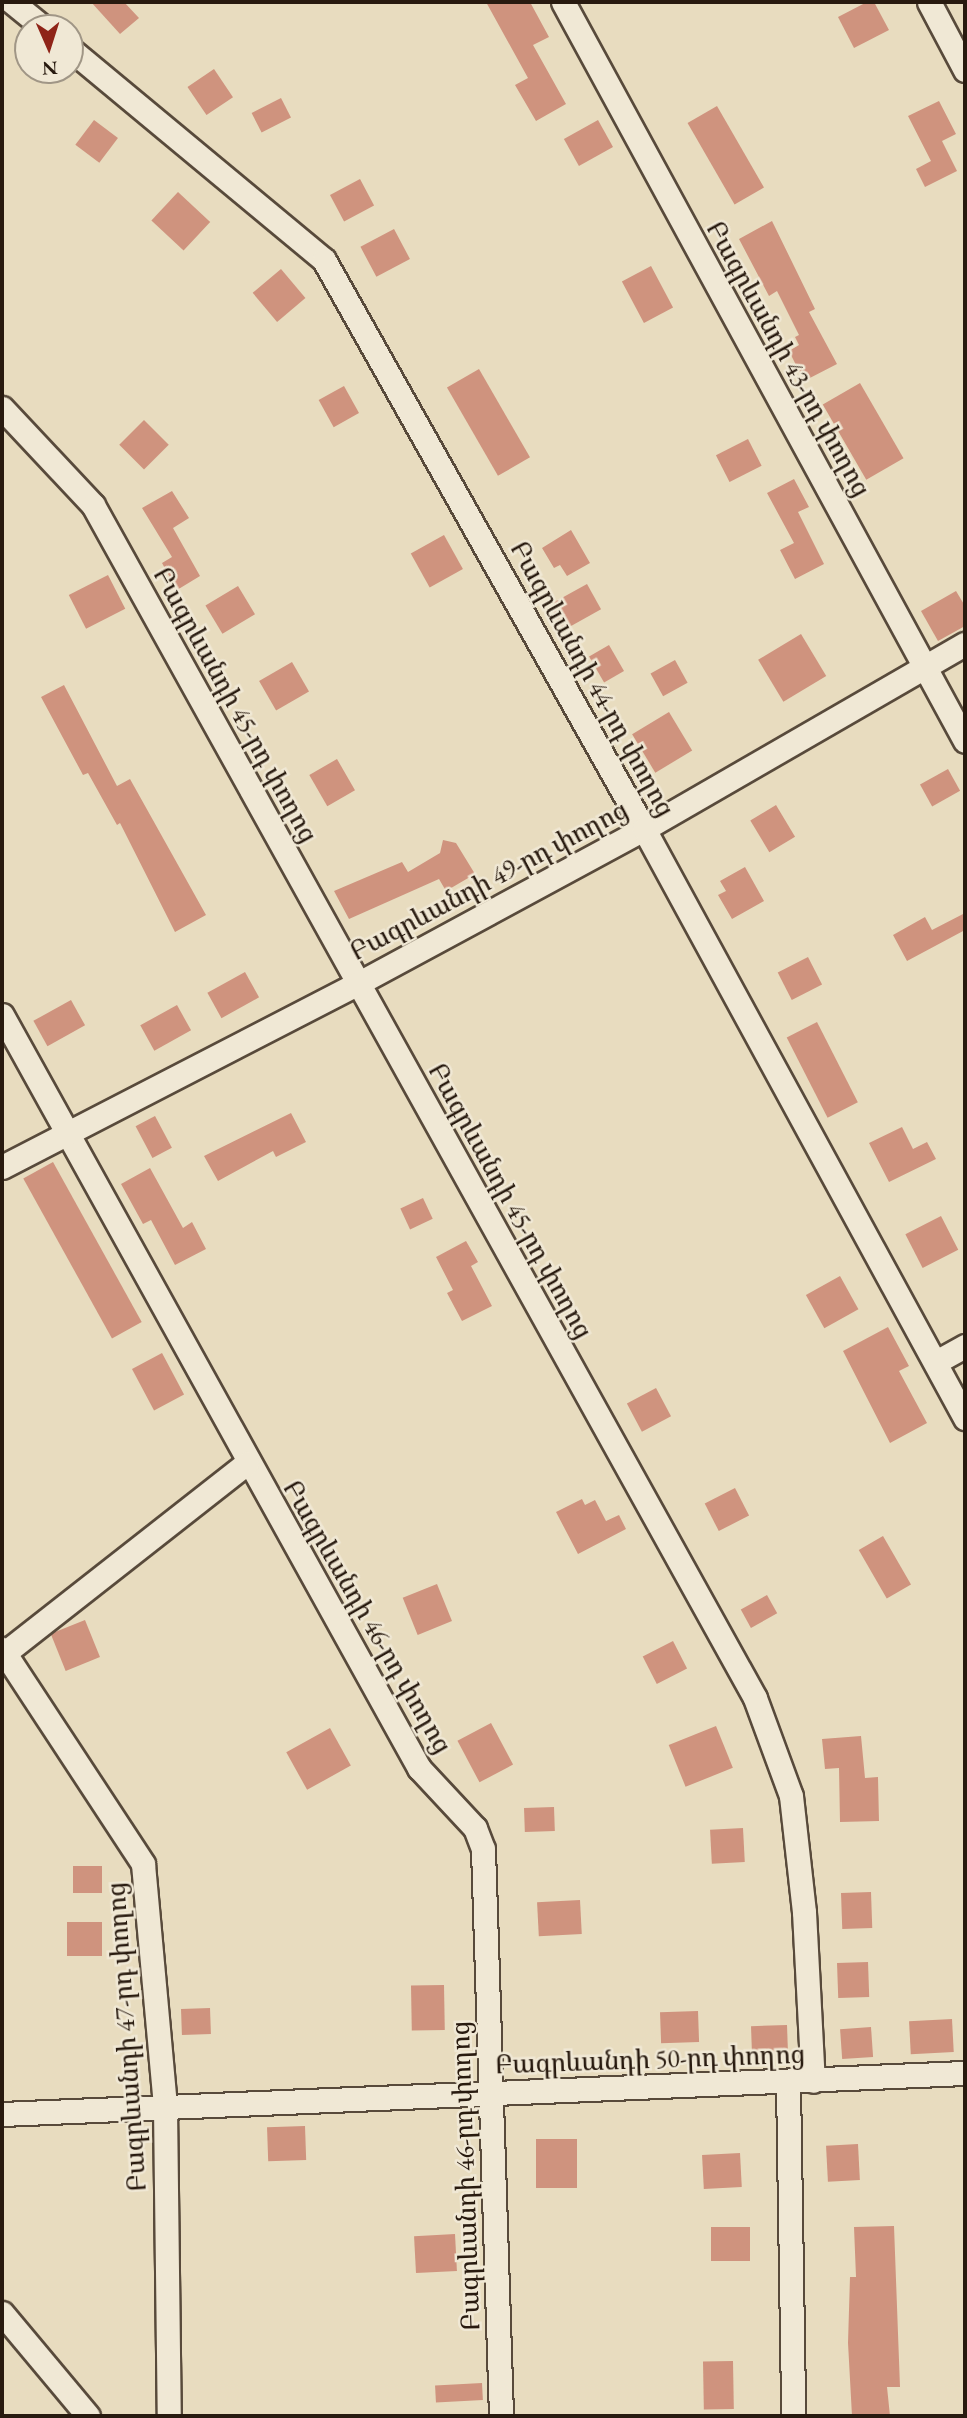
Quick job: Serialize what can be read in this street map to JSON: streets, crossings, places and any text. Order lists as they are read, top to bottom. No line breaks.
{"streets":{"street":["Բագրևանդի 43-րդ փողոց","Բագրևանդի 44-րդ փողոց","Բագրևանդի 45-րդ փողոց","Բագրևանդի 49-րդ փողոց","Բագրևանդի 46-րդ փողոց","Բագրևանդի 47-րդ փողոց","Բագրևանդի 50-րդ փողոց"]},"crossings":[["Բագրևանդի 43-րդ փողոց","Բագրևանդի 49-րդ փողոց"],["Բագրևանդի 44-րդ փողոց","Բագրևանդի 49-րդ փողոց"],["Բագրևանդի 45-րդ փողոց","Բագրևանդի 49-րդ փողոց"],["Բագրևանդի 45-րդ փողոց","Բագրևանդի 50-րդ փողոց"],["Բագրևանդի 49-րդ փողոց","Բագրևանդի 46-րդ փողոց"],["Բագրևանդի 46-րդ փողոց","Բագրևանդի 50-րդ փողոց"],["Բագրևանդի 47-րդ փողոց","Բագրևանդի 50-րդ փողոց"]],"north":"bottom"}
